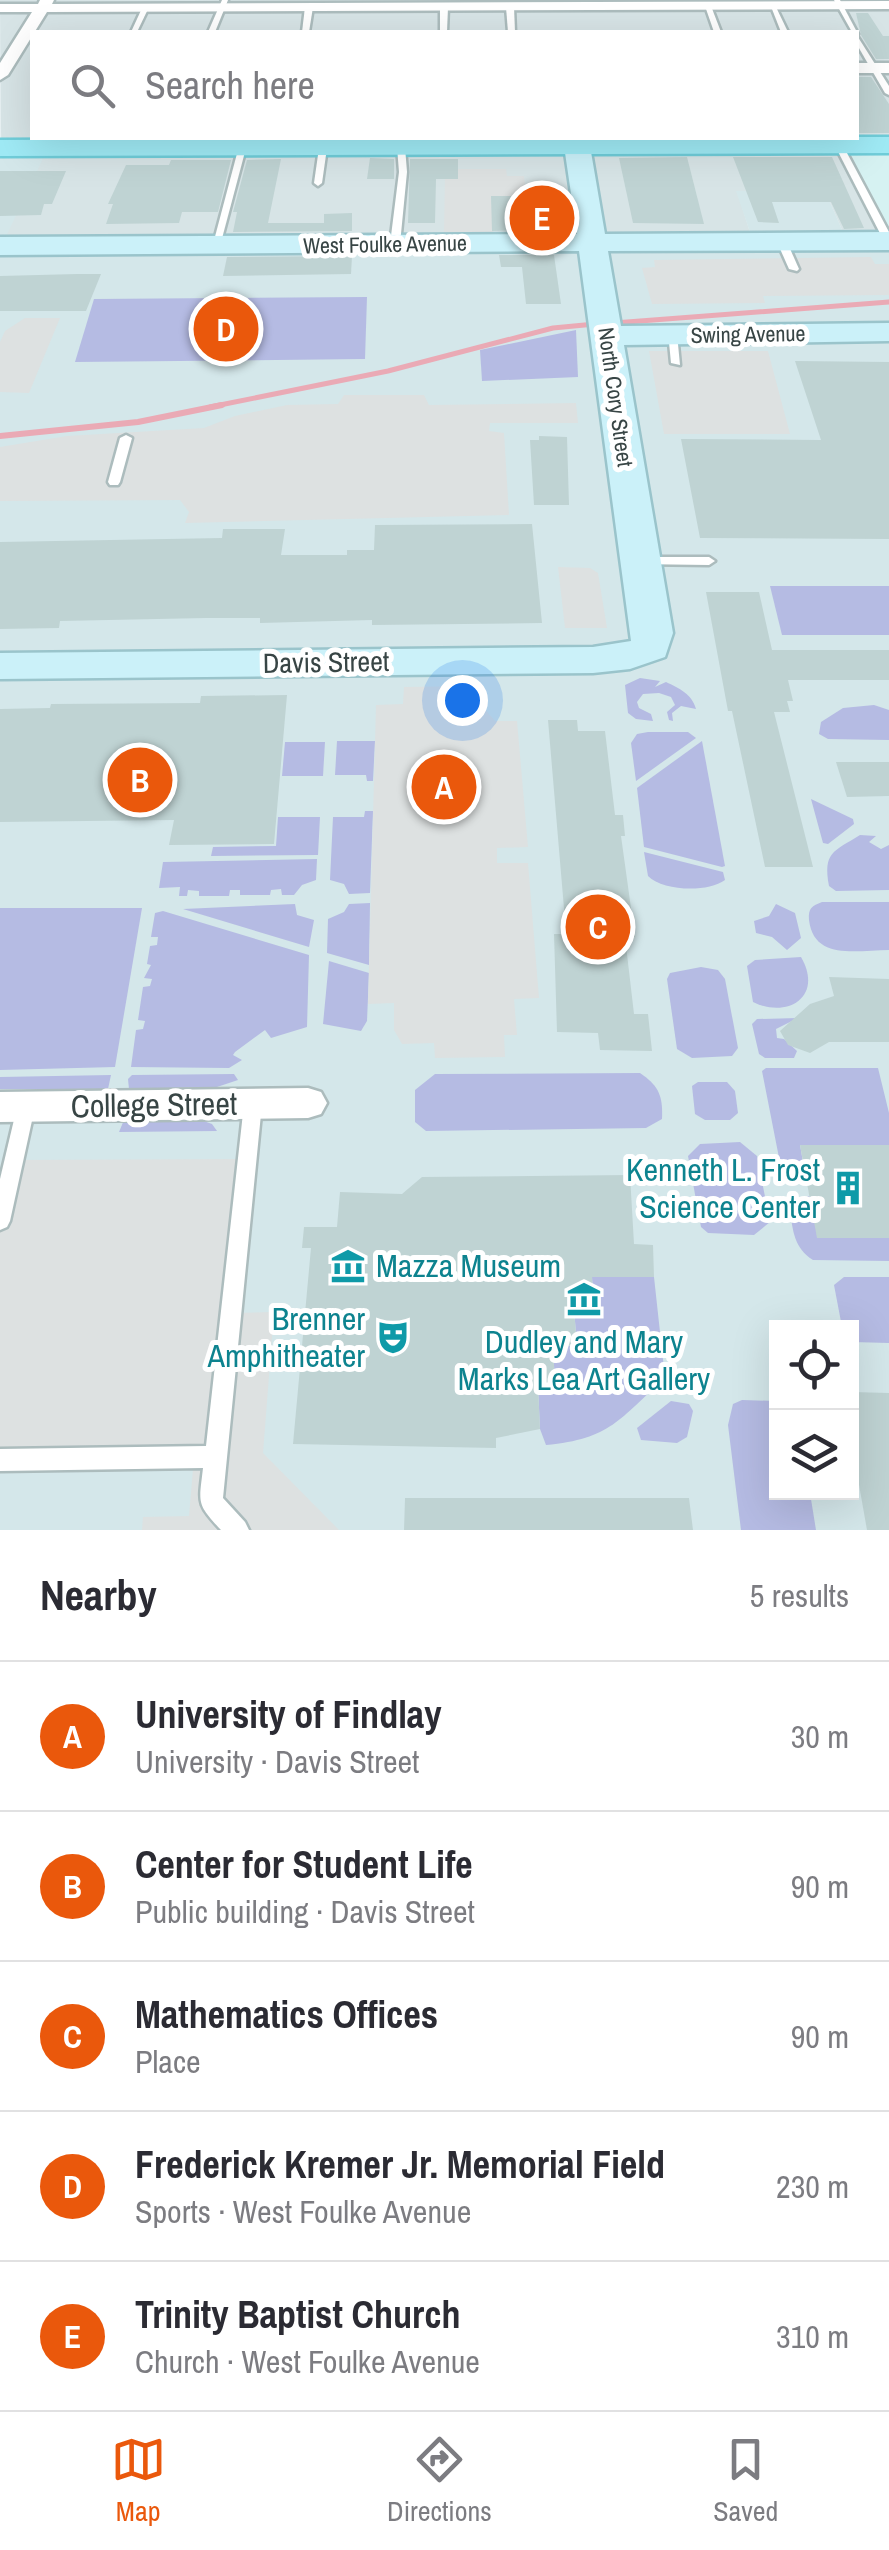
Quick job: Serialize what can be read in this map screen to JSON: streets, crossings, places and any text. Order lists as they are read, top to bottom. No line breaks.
{"streets":{"street":["West Foulke Avenue","Swing Avenue","North Cory Street","Davis Street","College Street"]},"crossings":[["West Foulke Avenue","North Cory Street"],["Swing Avenue","North Cory Street"],["North Cory Street","Davis Street"]],"places":{"building":["Kenneth L. Frost Science Center"],"museum":["Mazza Museum","Dudley and Mary Marks Lea Art Gallery"],"theatre":["Brenner Amphitheater"]},"page":{"search":"Search here","pins":["E","D","B","A","C"],"heading":["Nearby","5 results"],"list":[{"mark":"A","name":"University of Findlay","note":"University · Davis Street","value":"30 m"},{"mark":"B","name":"Center for Student Life","note":"Public building · Davis Street","value":"90 m"},{"mark":"C","name":"Mathematics Offices","note":"Place","value":"90 m"},{"mark":"D","name":"Frederick Kremer Jr. Memorial Field","note":"Sports · West Foulke Avenue","value":"230 m"},{"mark":"E","name":"Trinity Baptist Church","note":"Church · West Foulke Avenue","value":"310 m"}],"nav":["Map","Directions","Saved"]}}
